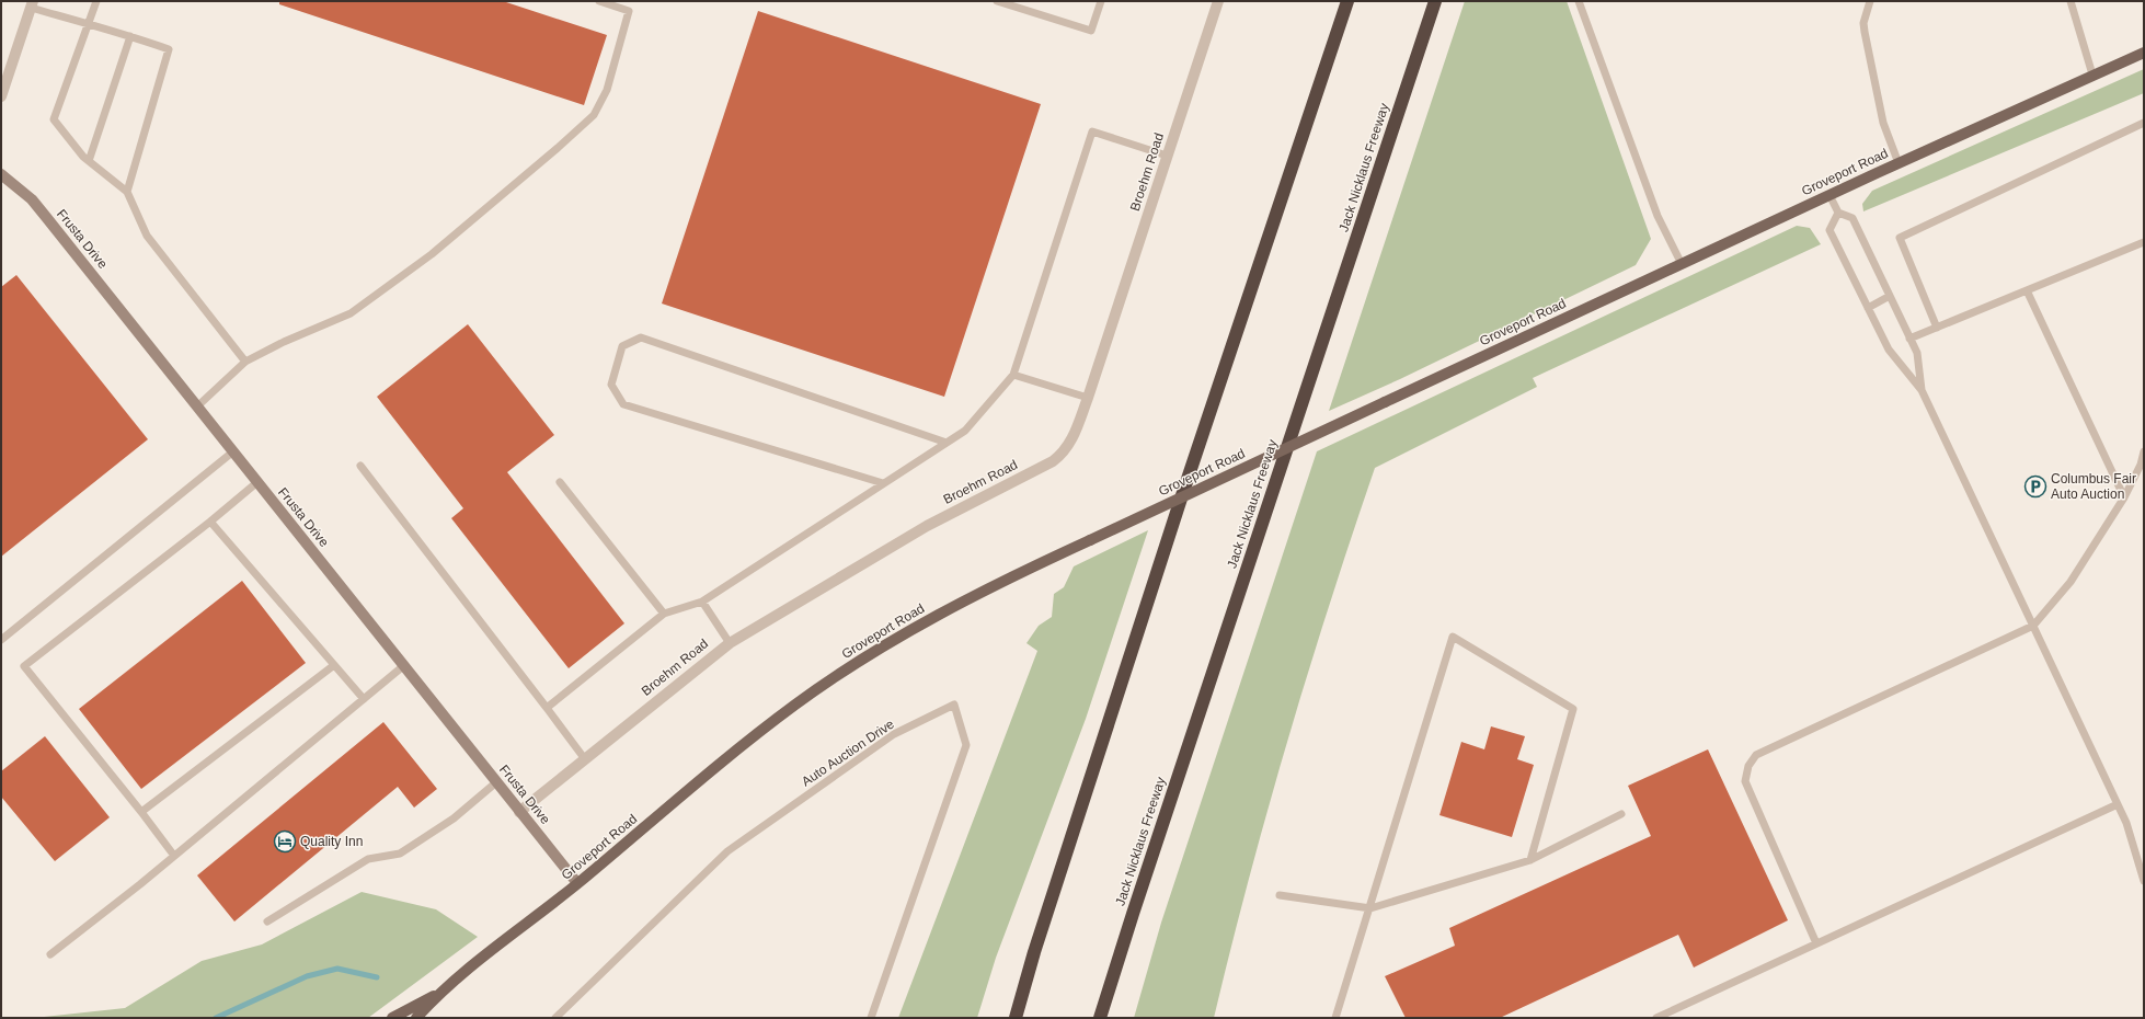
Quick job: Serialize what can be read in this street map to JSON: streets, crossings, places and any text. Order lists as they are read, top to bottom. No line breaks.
{"streets":{"highway":["Jack Nicklaus Freeway"],"main road":["Groveport Road"],"street":["Broehm Road","Frusta Drive"],"lane":["Auto Auction Drive"]},"crossings":[["Broehm Road","Frusta Drive"],["Groveport Road","Frusta Drive"]],"places":{"parking":["Columbus Fair Auto Auction"],"hotel":["Quality Inn"]}}
